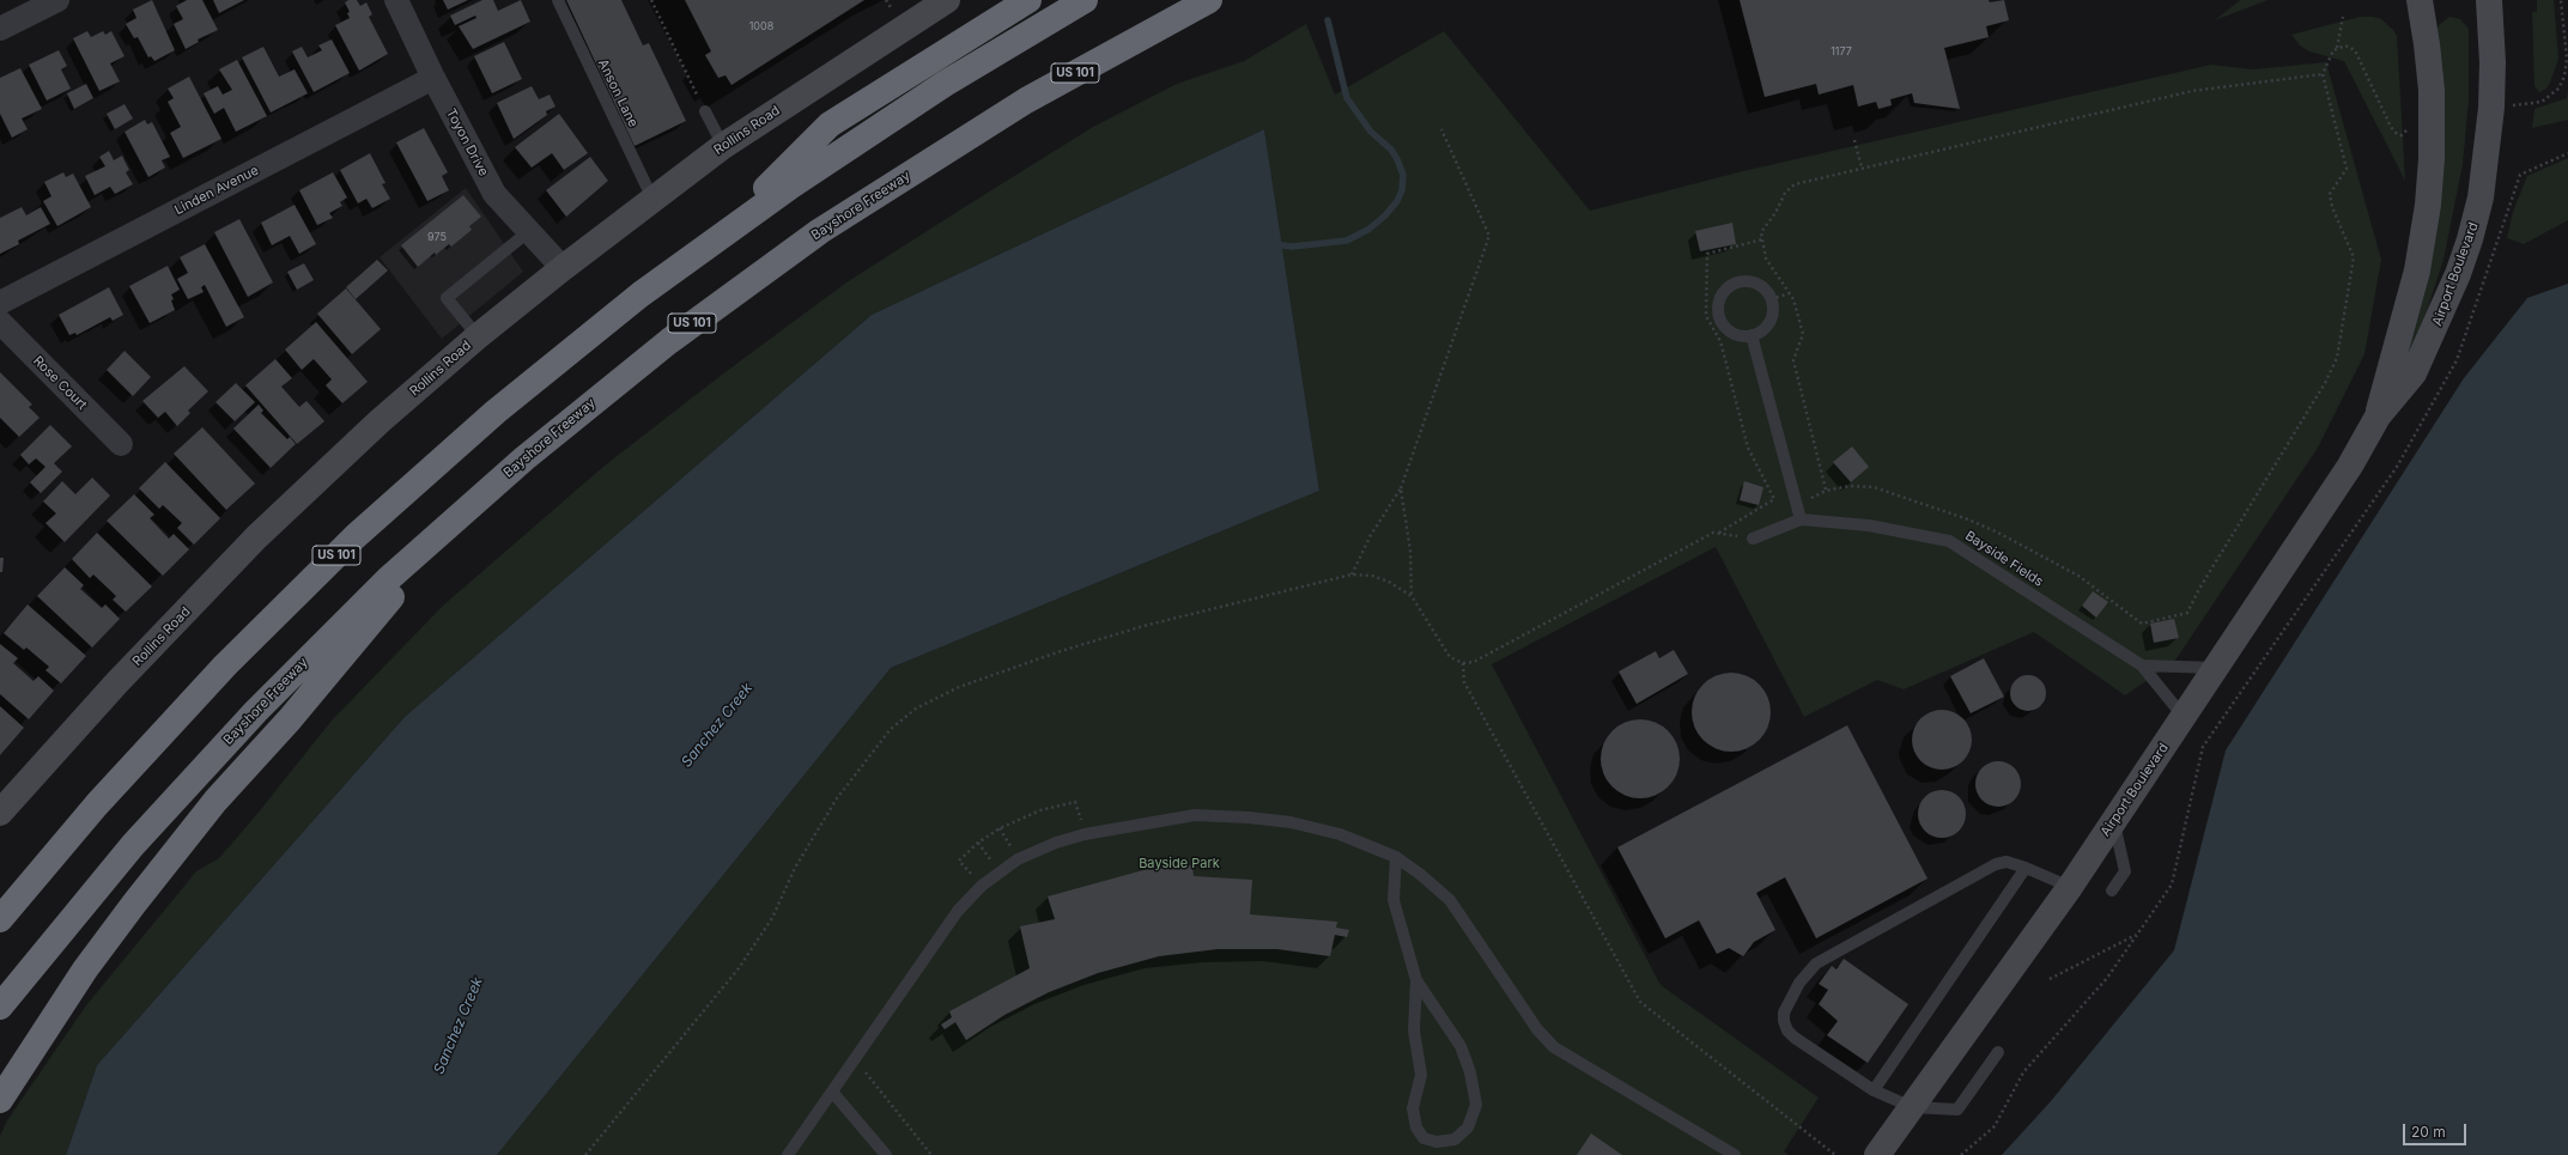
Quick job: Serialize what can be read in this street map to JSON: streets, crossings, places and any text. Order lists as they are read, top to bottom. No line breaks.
{"streets":{"highway":["US 101","Bayshore Freeway"],"main road":["Rollins Road","Airport Boulevard"],"street":["Toyon Drive","Linden Avenue","Rose Court"],"lane":["Anson Lane","Bayside Fields"]},"crossings":[["Anson Lane","Rollins Road"],["Rollins Road","Toyon Drive"],["Toyon Drive","Linden Avenue"],["Airport Boulevard","Bayside Fields"]],"water":["Sanchez Creek"],"parks":["Bayside Park"],"house_numbers":["1008","1177","975"],"scale_bar":"20 m"}
